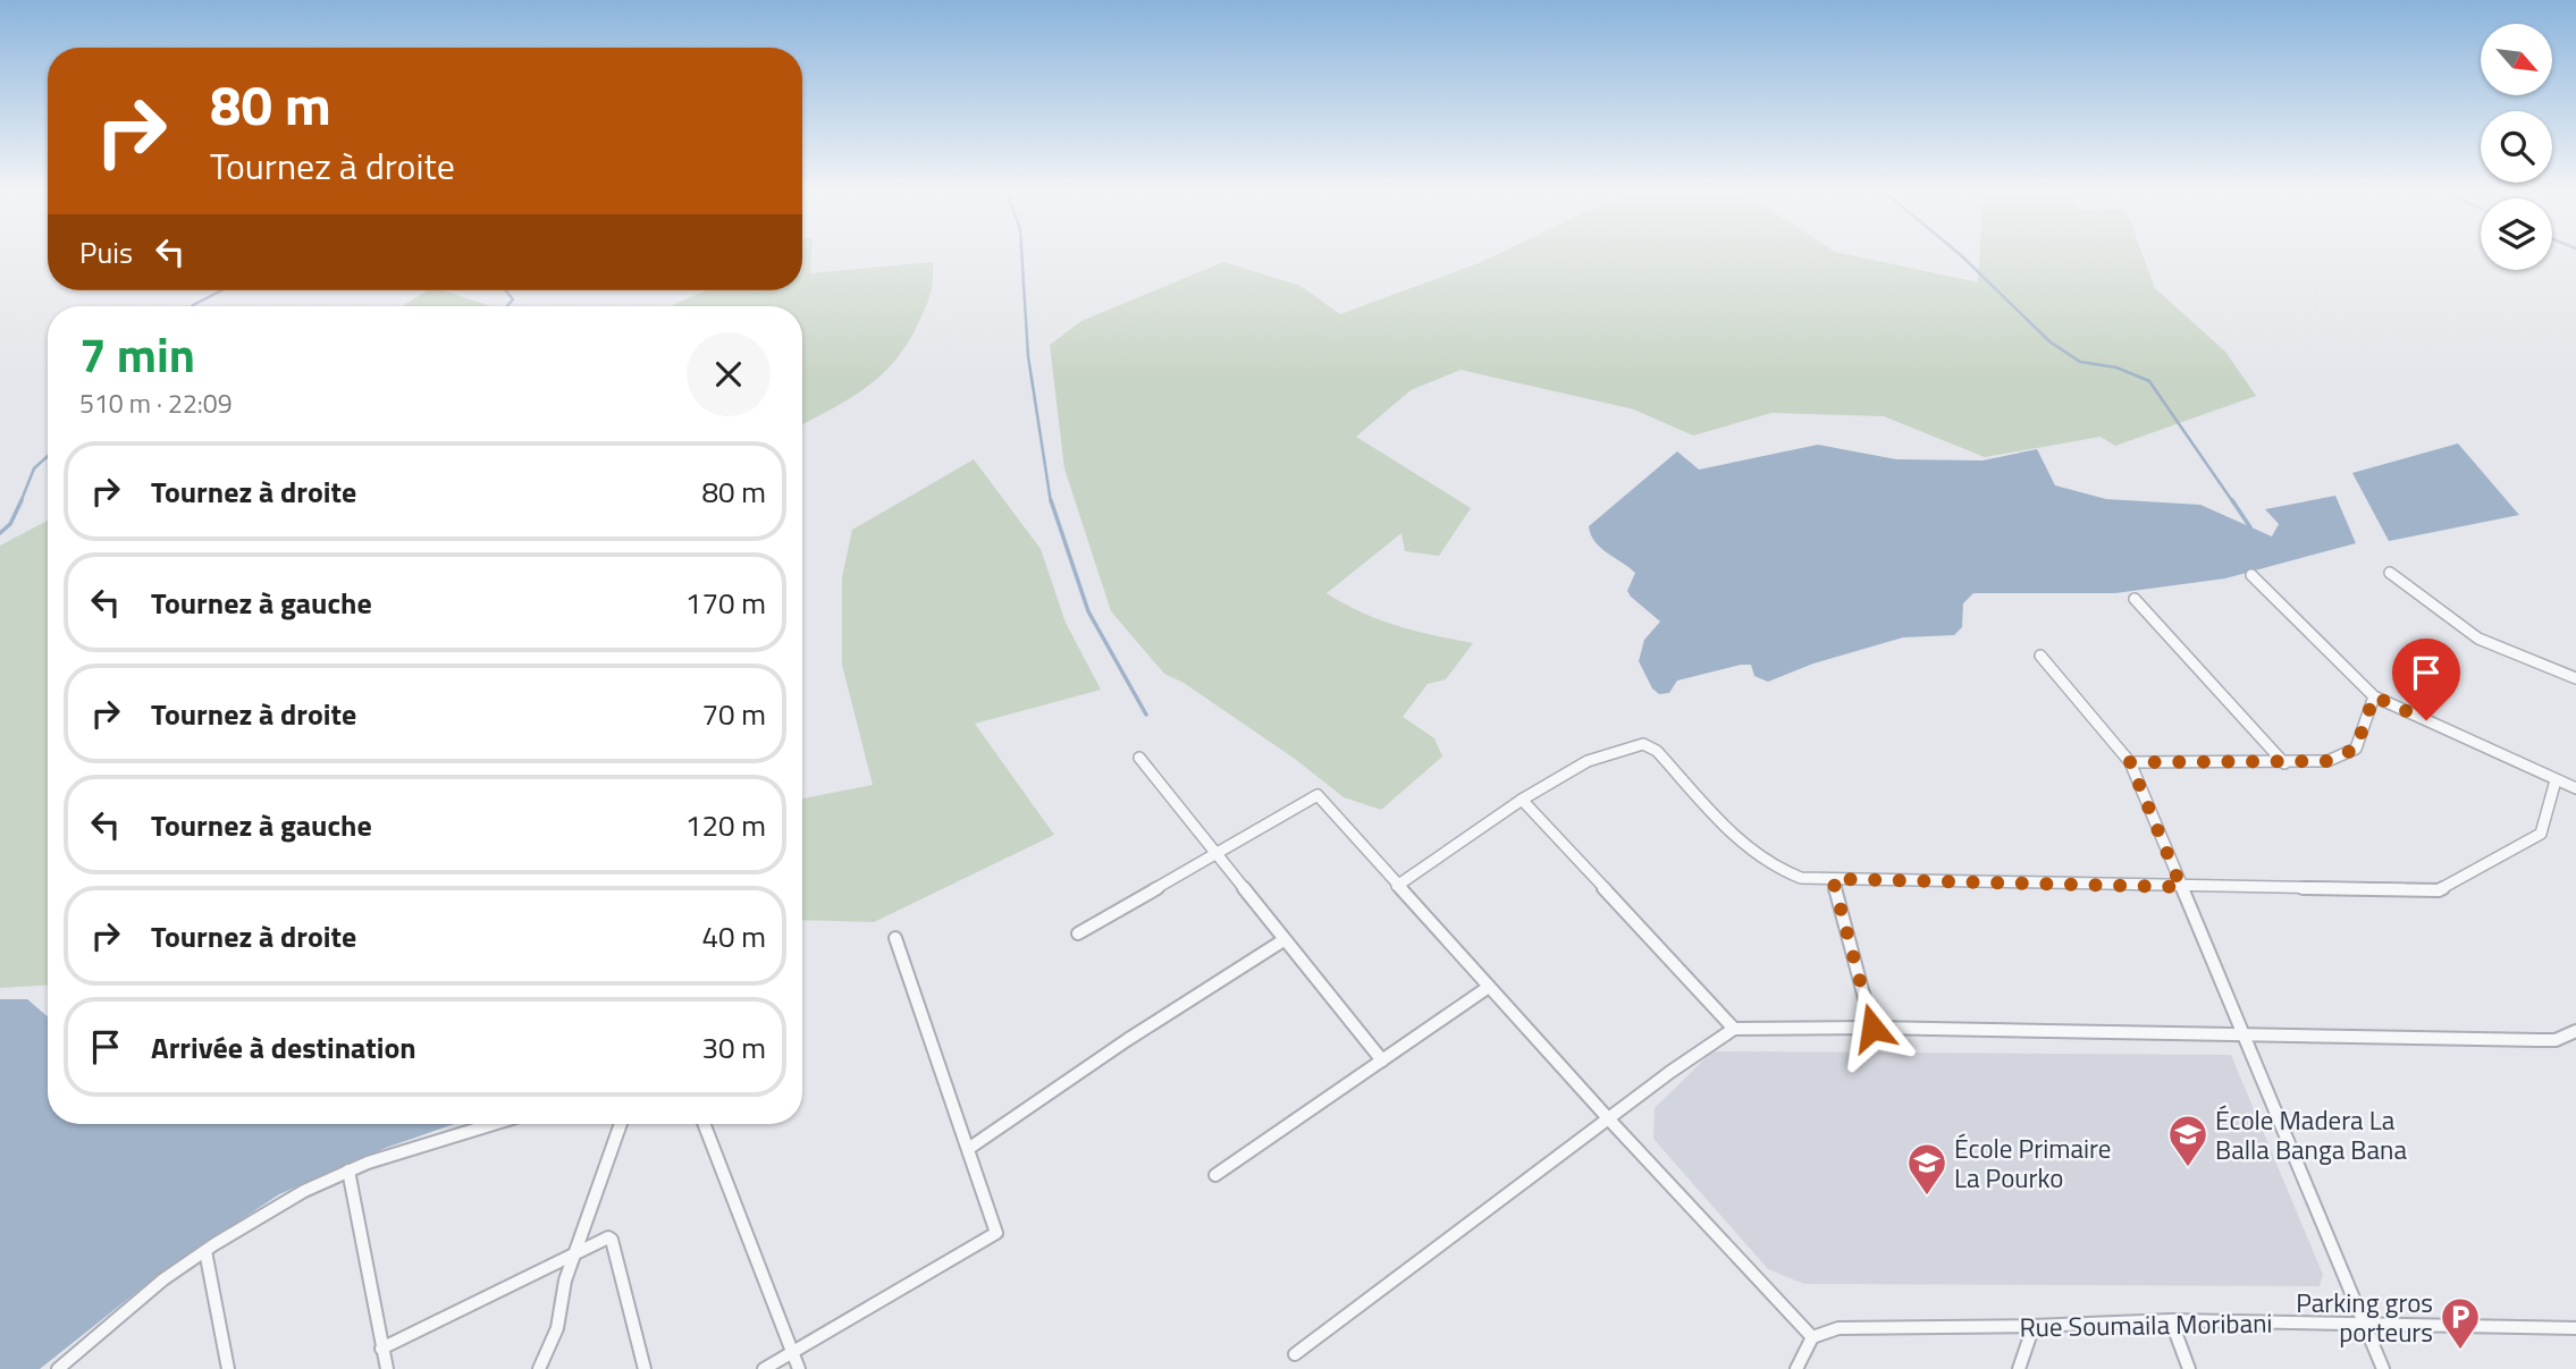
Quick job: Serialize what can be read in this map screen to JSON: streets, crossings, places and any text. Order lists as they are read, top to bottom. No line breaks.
{"streets":{"street":["Rue Soumaila Moribani"]},"places":{"school or university":["École Madera La Balla Banga Bana","École Primaire La Pourko"],"parking":["Parking gros porteurs"]},"north":"bottom right","page":{"turn":["80 m","Tournez à droite"],"then":"Puis","heading":["7 min","510 m · 22:09"],"list":[{"name":"Tournez à droite","value":"80 m"},{"name":"Tournez à gauche","value":"170 m"},{"name":"Tournez à droite","value":"70 m"},{"name":"Tournez à gauche","value":"120 m"},{"name":"Tournez à droite","value":"40 m"},{"name":"Arrivée à destination","value":"30 m"}]}}
